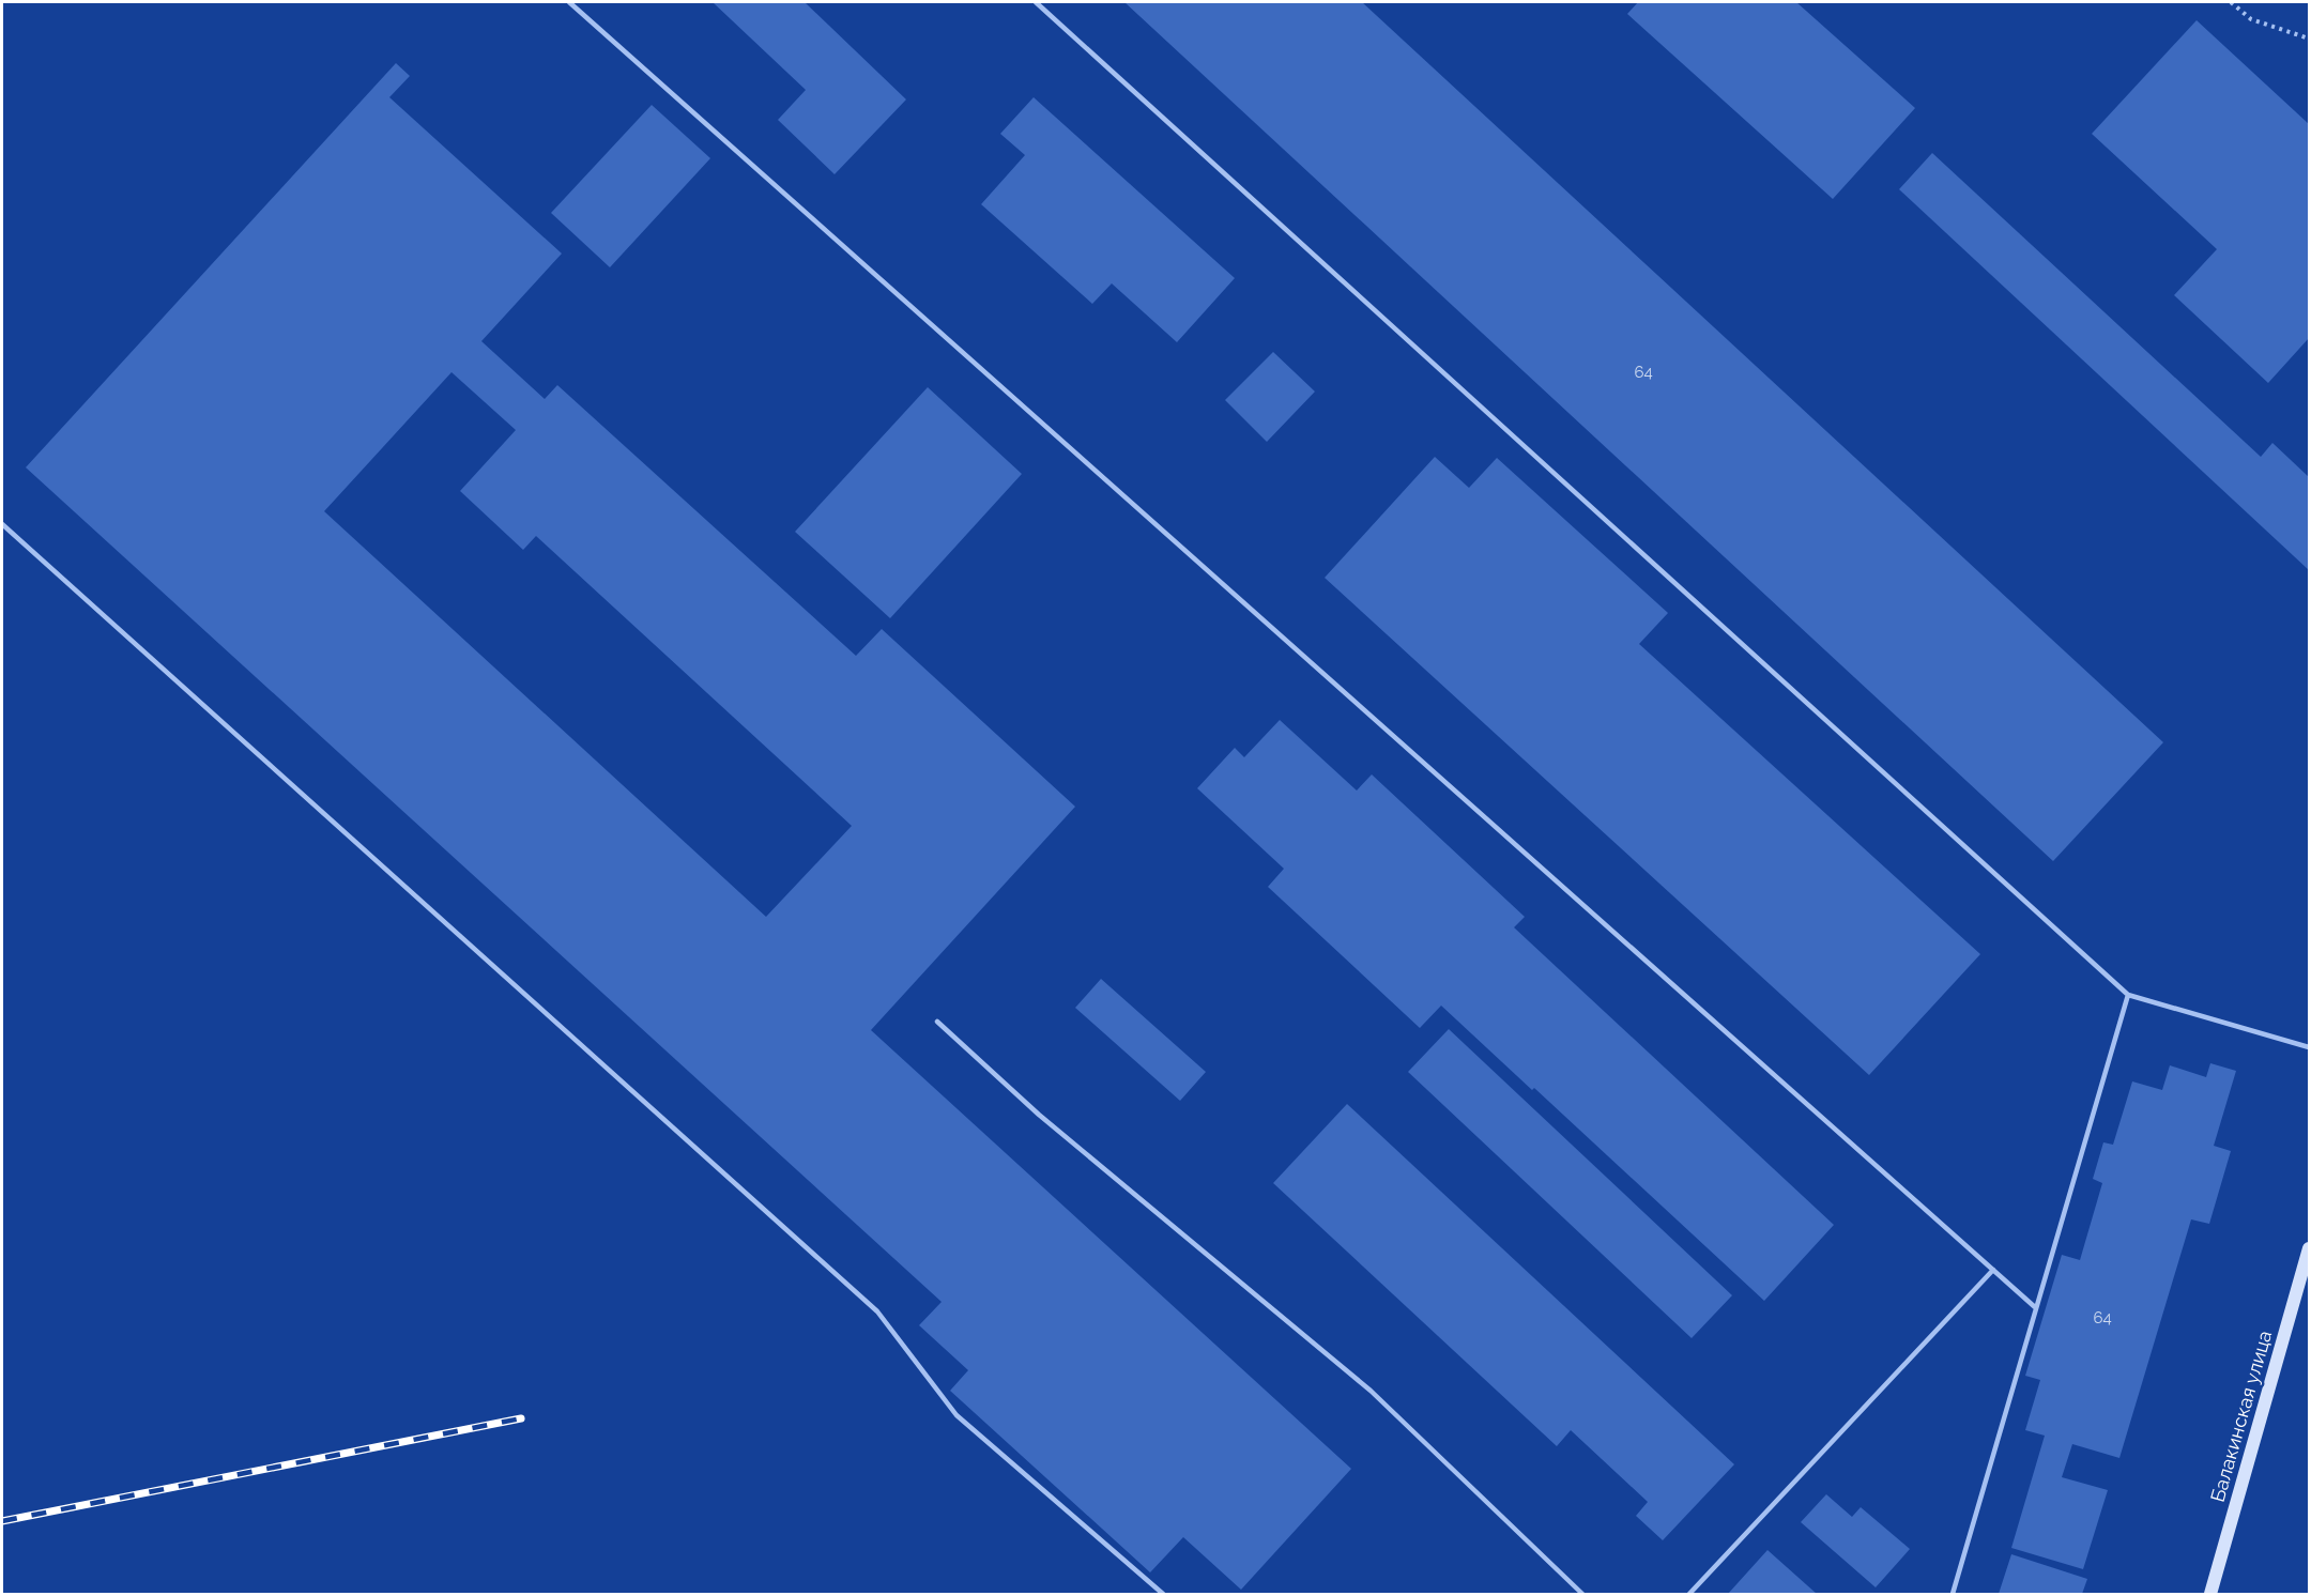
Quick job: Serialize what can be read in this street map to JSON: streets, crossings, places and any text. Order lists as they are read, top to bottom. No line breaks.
{"streets":{"main road":["Балакинская улица"]},"house_numbers":["64","64"]}
